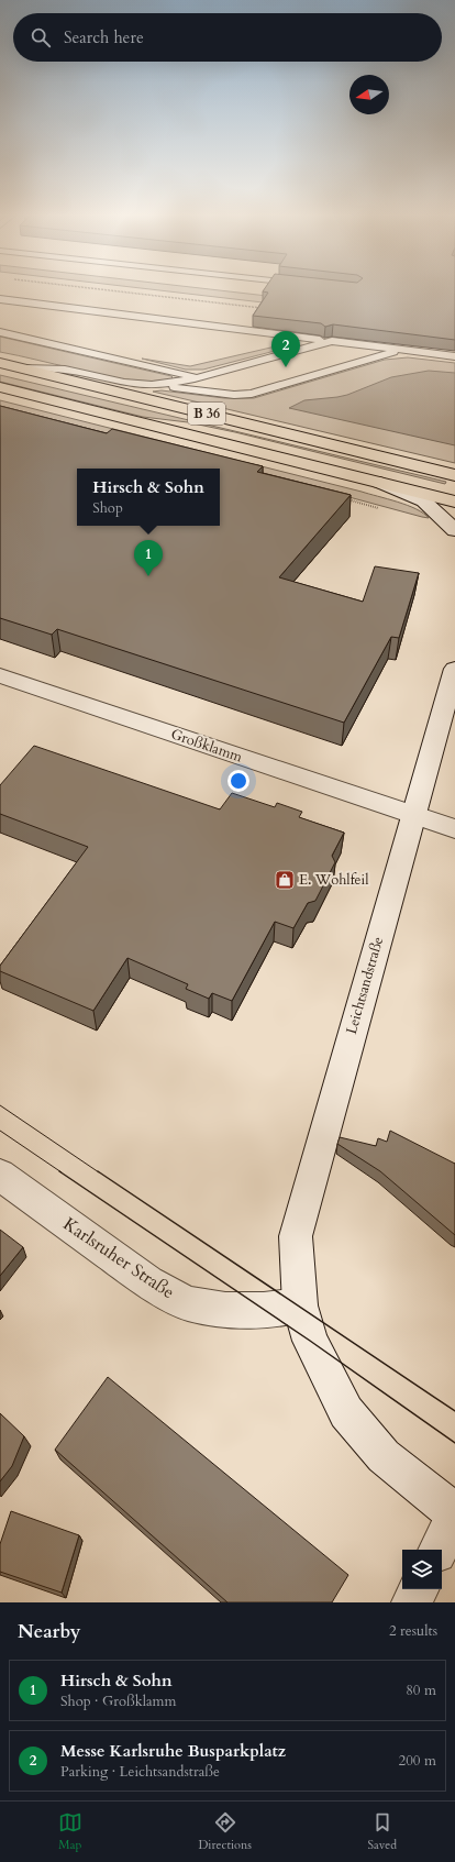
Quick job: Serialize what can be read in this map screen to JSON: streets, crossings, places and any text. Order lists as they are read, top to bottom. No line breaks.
{"streets":{"main road":["B 36"],"street":["Großklamm","Leichtsandstraße","Karlsruher Straße"]},"crossings":[["Großklamm","Leichtsandstraße"],["Leichtsandstraße","Karlsruher Straße"]],"places":{"shop":["E. Wohlfeil"]},"north":"left","page":{"search":"Search here","pins":["2","1"],"popup":["Hirsch & Sohn","Shop"],"heading":["Nearby","2 results"],"list":[{"mark":"1","name":"Hirsch & Sohn","note":"Shop · Großklamm","value":"80 m"},{"mark":"2","name":"Messe Karlsruhe Busparkplatz","note":"Parking · Leichtsandstraße","value":"200 m"}],"nav":["Map","Directions","Saved"]}}
